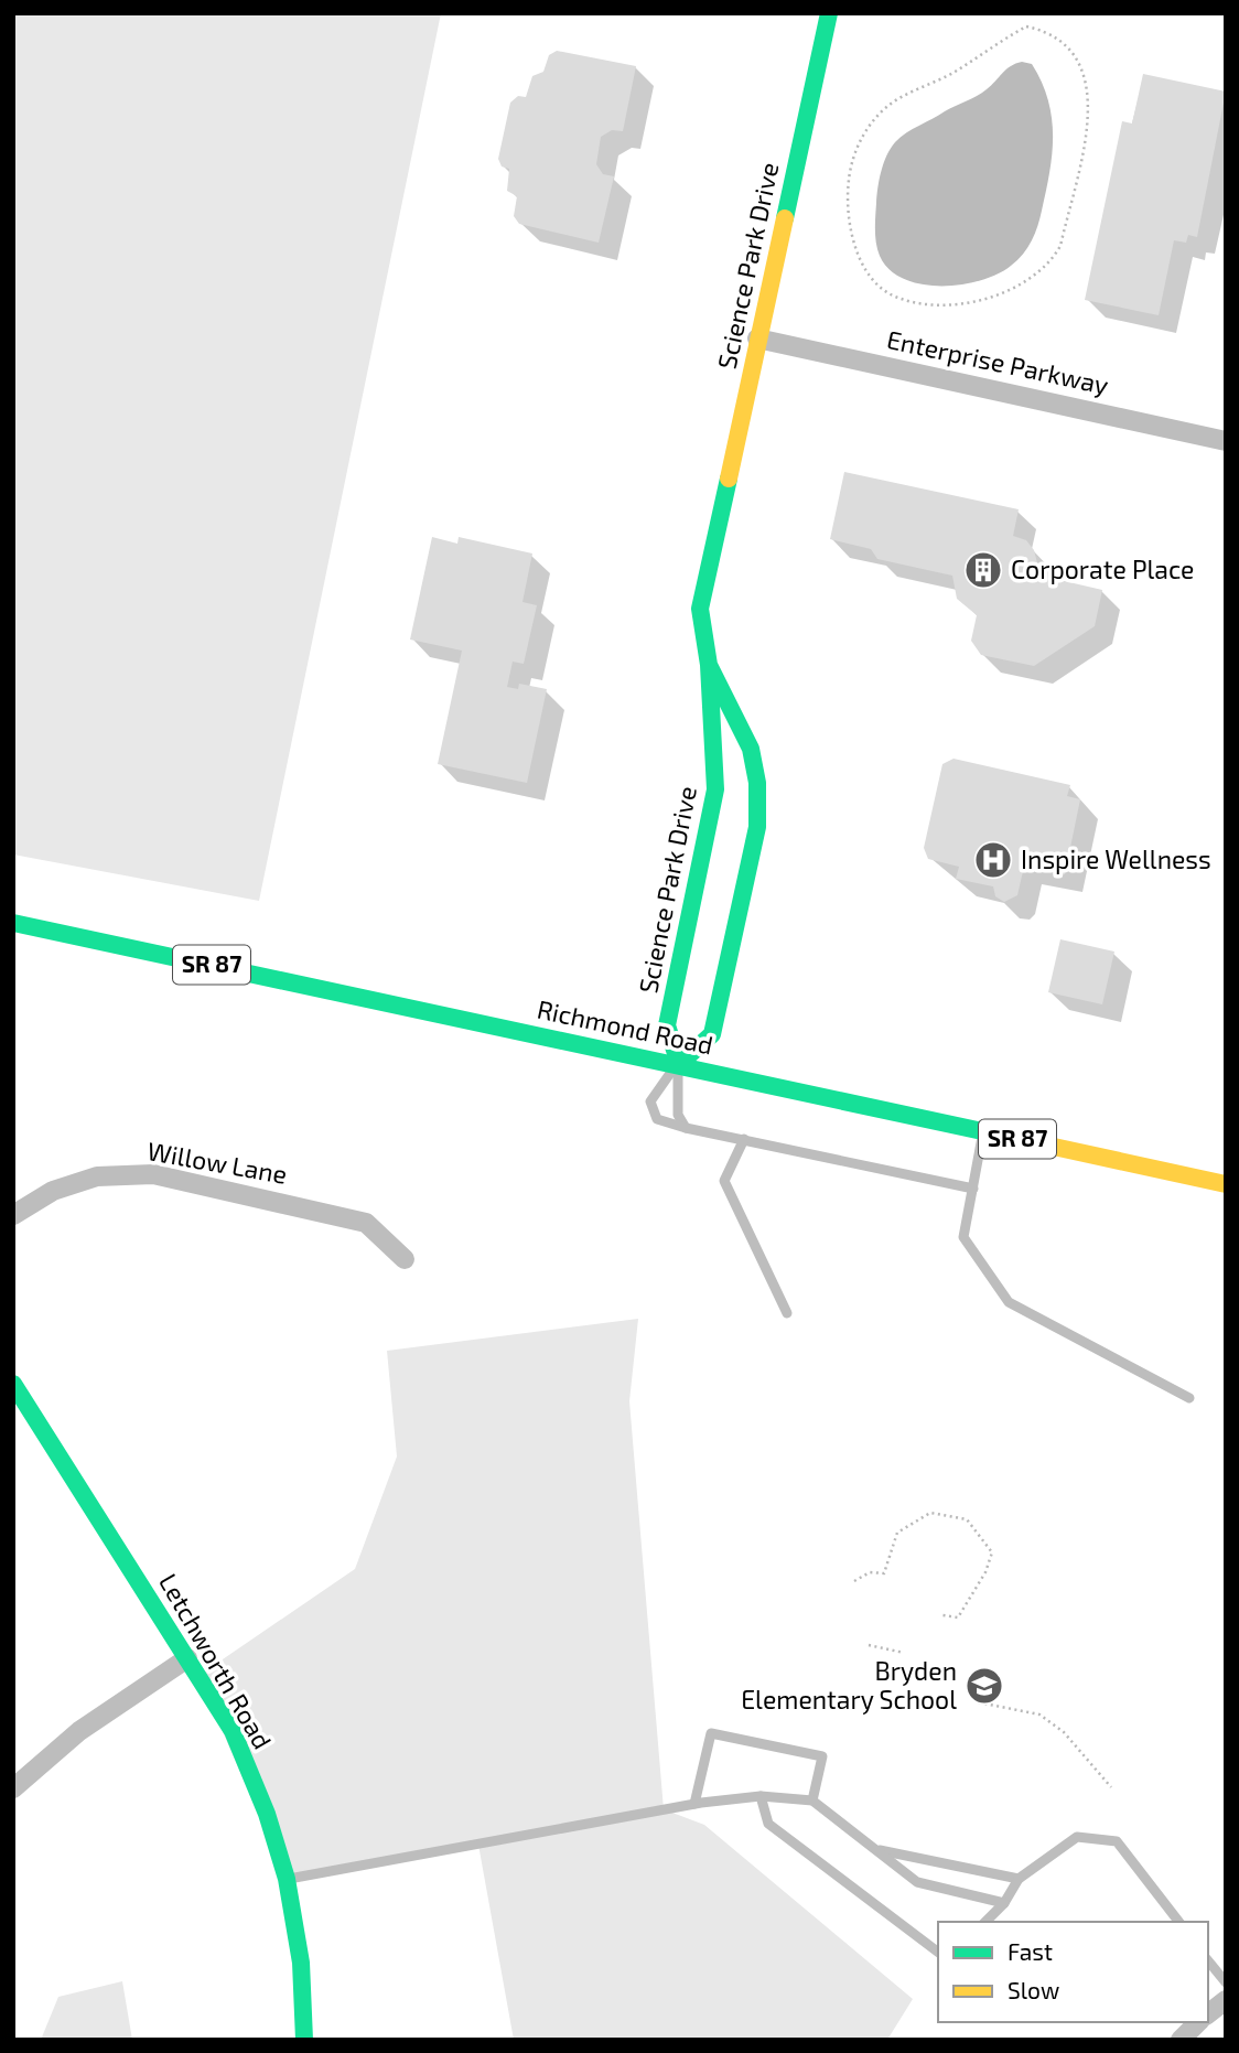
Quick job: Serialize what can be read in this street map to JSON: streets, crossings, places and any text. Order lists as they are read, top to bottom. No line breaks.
{"streets":{"street":["Science Park Drive","Enterprise Parkway","SR 87","Richmond Road","Willow Lane","Letchworth Road"]},"crossings":[["Science Park Drive","Enterprise Parkway"],["Science Park Drive","Richmond Road"]],"places":{"building":["Corporate Place"],"hospital":["Inspire Wellness"],"school or university":["Bryden Elementary School"]},"legend":["Fast","Slow"]}
